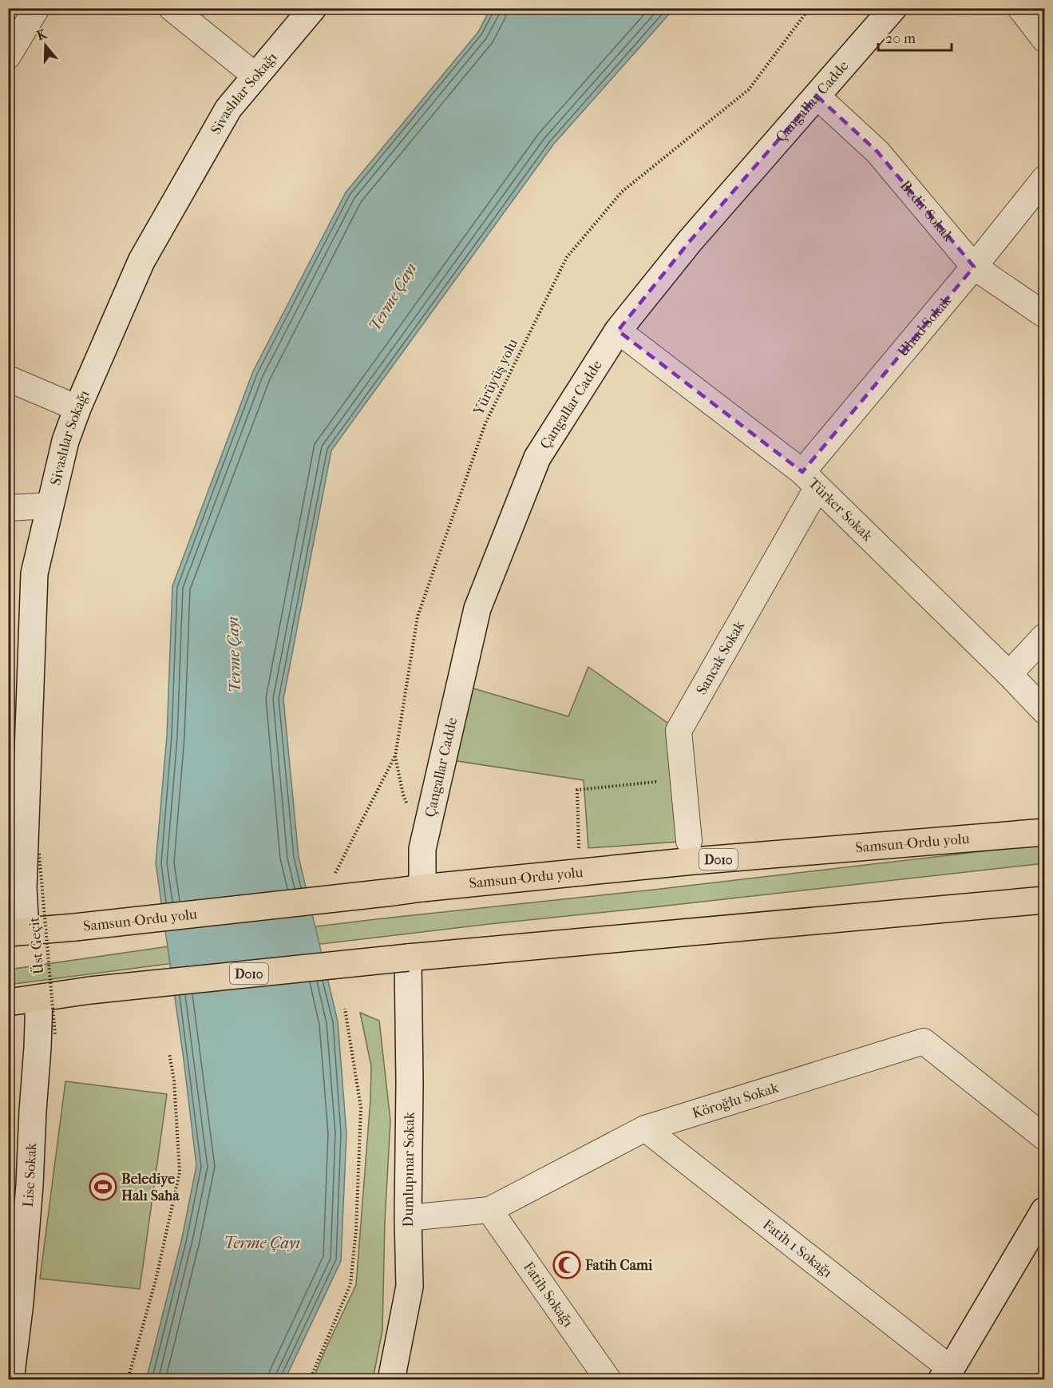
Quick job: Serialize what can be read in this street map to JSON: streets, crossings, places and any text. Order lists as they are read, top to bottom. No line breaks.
{"streets":{"highway":["Samsun-Ordu yolu","D010"],"street":["Sivaslılar Sokağı","Çangallar Cadde","Bedir Sokak","Uhud Sokak","Türker Sokak","Sancak Sokak","Köroğlu Sokak","Dumlupınar Sokak","Lise Sokak","Fatih 1 Sokağı","Fatih Sokağı"],"path":["Yürüyüş yolu","Üst Geçit"]},"crossings":[["Sivaslılar Sokağı","Samsun-Ordu yolu"],["Çangallar Cadde","Bedir Sokak"],["Çangallar Cadde","Türker Sokak"],["Çangallar Cadde","Samsun-Ordu yolu"],["Bedir Sokak","Uhud Sokak"],["Uhud Sokak","Türker Sokak"],["Uhud Sokak","Sancak Sokak"],["Türker Sokak","Sancak Sokak"],["D010","Dumlupınar Sokak"],["D010","Lise Sokak"],["Köroğlu Sokak","Dumlupınar Sokak"],["Köroğlu Sokak","Fatih 1 Sokağı"],["Köroğlu Sokak","Fatih Sokağı"]],"water":["Terme Çayı"],"places":{"sports":["Belediye Halı Saha"],"mosque":["Fatih Cami"]},"scale_bar":"20 m","north":"top"}
